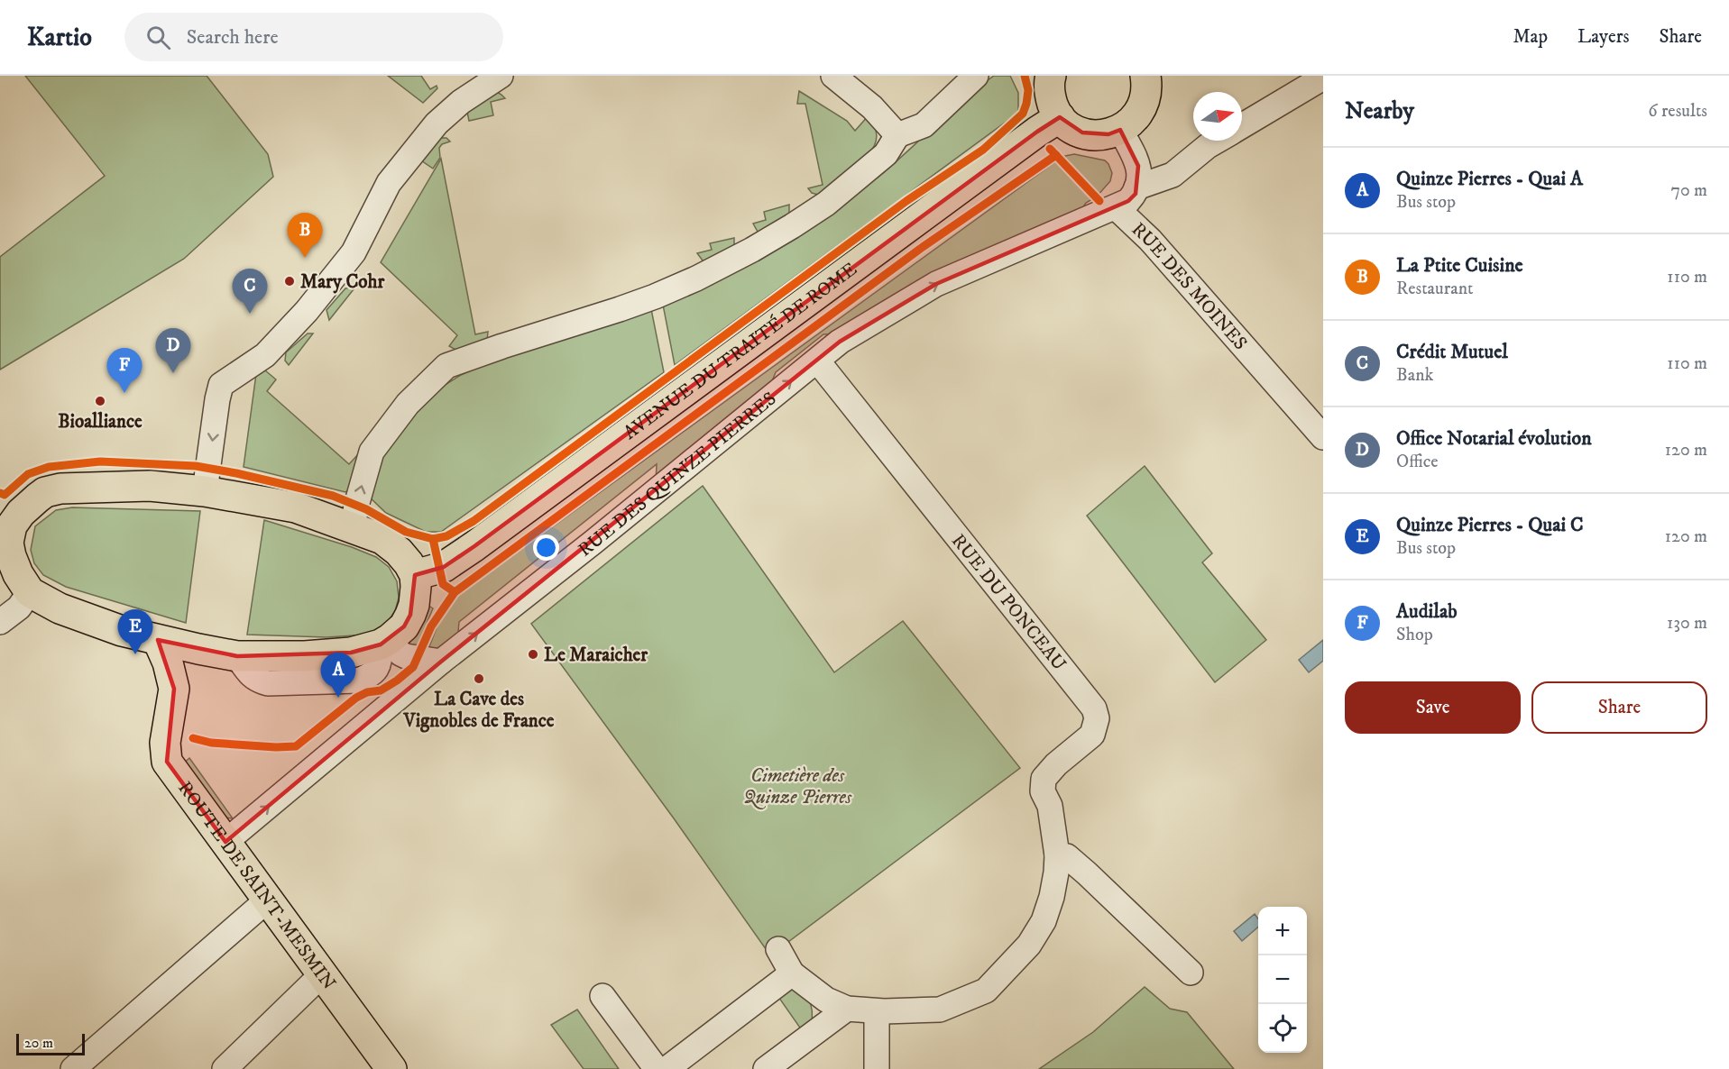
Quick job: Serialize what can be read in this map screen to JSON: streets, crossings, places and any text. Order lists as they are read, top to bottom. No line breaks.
{"streets":{"main road":["AVENUE DU TRAITÉ DE ROME","ROUTE DE SAINT-MESMIN"],"street":["RUE DES MOINES","RUE DES QUINZE PIERRES","RUE DU PONCEAU"]},"crossings":[["RUE DES MOINES","RUE DES QUINZE PIERRES"],["RUE DES QUINZE PIERRES","RUE DU PONCEAU"],["RUE DES QUINZE PIERRES","ROUTE DE SAINT-MESMIN"]],"parks":["Cimetière des Quinze Pierres"],"places":["Mary Cohr","Bioalliance","Le Maraicher","La Cave des Vignobles de France"],"scale_bar":"20 m","north":"right","page":{"header":"Kartio","search":"Search here","nav":["Map","Layers","Share"],"heading":["Nearby","6 results"],"list":[{"mark":"A","name":"Quinze Pierres - Quai A","note":"Bus stop","value":"70 m"},{"mark":"B","name":"La Ptite Cuisine","note":"Restaurant","value":"110 m"},{"mark":"C","name":"Crédit Mutuel","note":"Bank","value":"110 m"},{"mark":"D","name":"Office Notarial évolution","note":"Office","value":"120 m"},{"mark":"E","name":"Quinze Pierres - Quai C","note":"Bus stop","value":"120 m"},{"mark":"F","name":"Audilab","note":"Shop","value":"130 m"}],"pins":["B","C","D","F","E","A"],"buttons":["Save","Share"],"map_buttons":["+","−"],"scale":"20 m"}}
